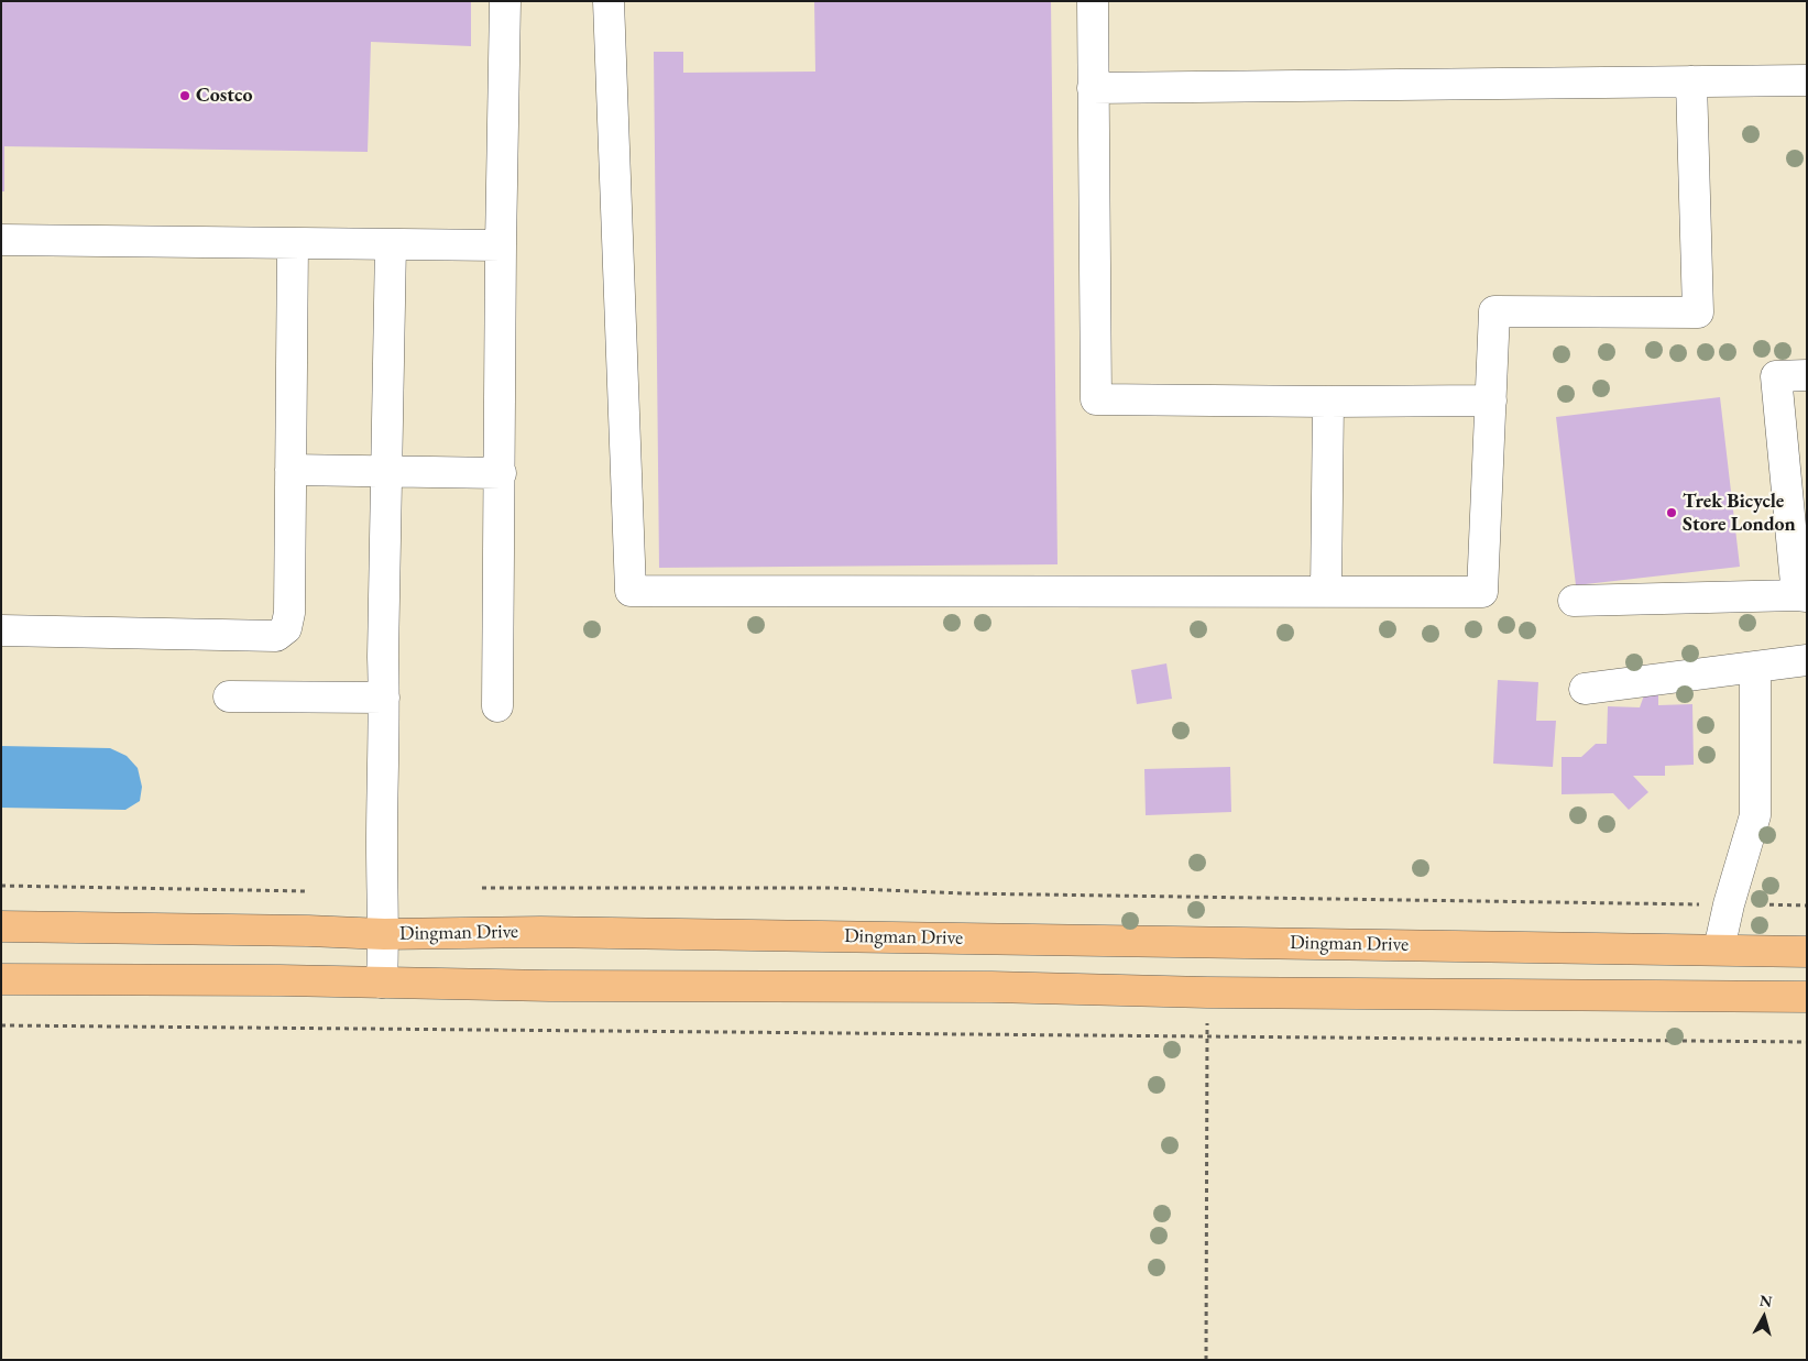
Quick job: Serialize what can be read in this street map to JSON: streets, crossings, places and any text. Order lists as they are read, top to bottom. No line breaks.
{"streets":{"main road":["Dingman Drive"]},"places":["Costco","Trek Bicycle Store London"],"north":"top"}
